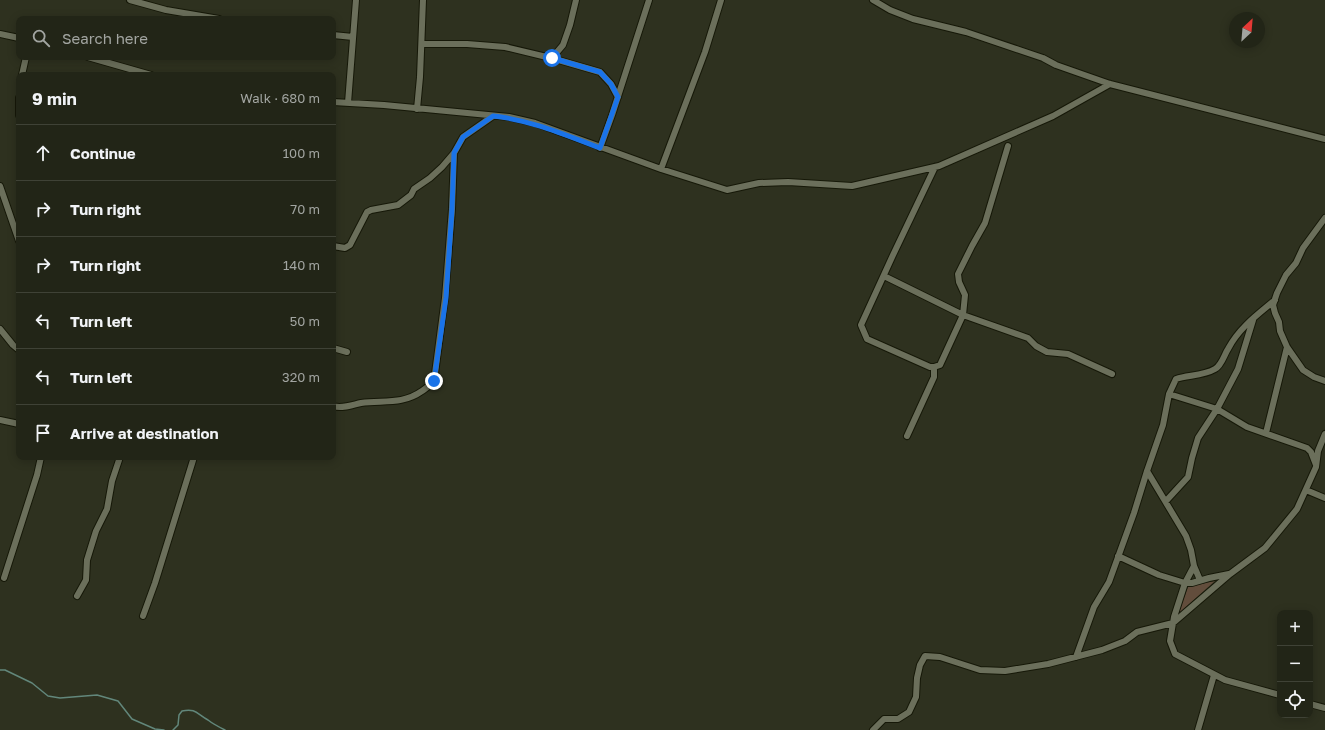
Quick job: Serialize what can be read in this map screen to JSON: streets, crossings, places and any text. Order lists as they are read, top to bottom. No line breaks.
{"north":"top right","page":{"search":"Search here","heading":["9 min","Walk · 680 m"],"list":[["Continue","100 m"],["Turn right","70 m"],["Turn right","140 m"],["Turn left","50 m"],["Turn left","320 m"],"Arrive at destination"],"map_buttons":["+","−"]}}
